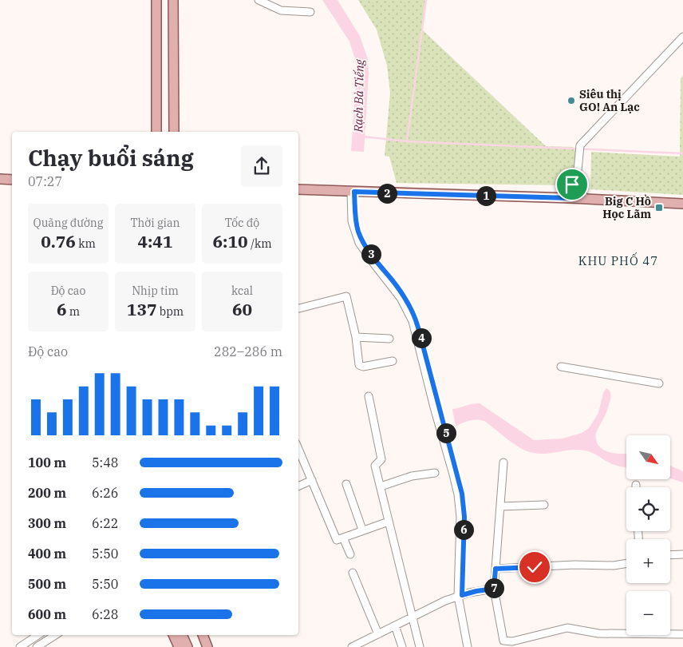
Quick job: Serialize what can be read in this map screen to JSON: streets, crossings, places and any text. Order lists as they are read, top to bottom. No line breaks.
{"districts":["KHU PHỐ 47"],"water":["Rạch Bà Tiếng"],"places":{"other":["Siêu thị GO! An Lạc"],"transit":["Big C Hồ Học Lãm"]},"north":"bottom right","page":{"heading":["Chạy buổi sáng","07:27"],"pins":["2","1","3","4","5","6","7"],"stats":[["Quãng đường","0.76 km"],["Thời gian","4:41"],["Tốc độ","6:10 /km"],["Độ cao","6 m"],["Nhịp tim","137 bpm"],["kcal","60"]],"chart":["Độ cao","282–286 m"],"map_buttons":["+","−"],"list":[{"name":"100 m","note":"5:48"},{"name":"200 m","note":"6:26"},{"name":"300 m","note":"6:22"},{"name":"400 m","note":"5:50"},{"name":"500 m","note":"5:50"},{"name":"600 m","note":"6:28"}]}}
